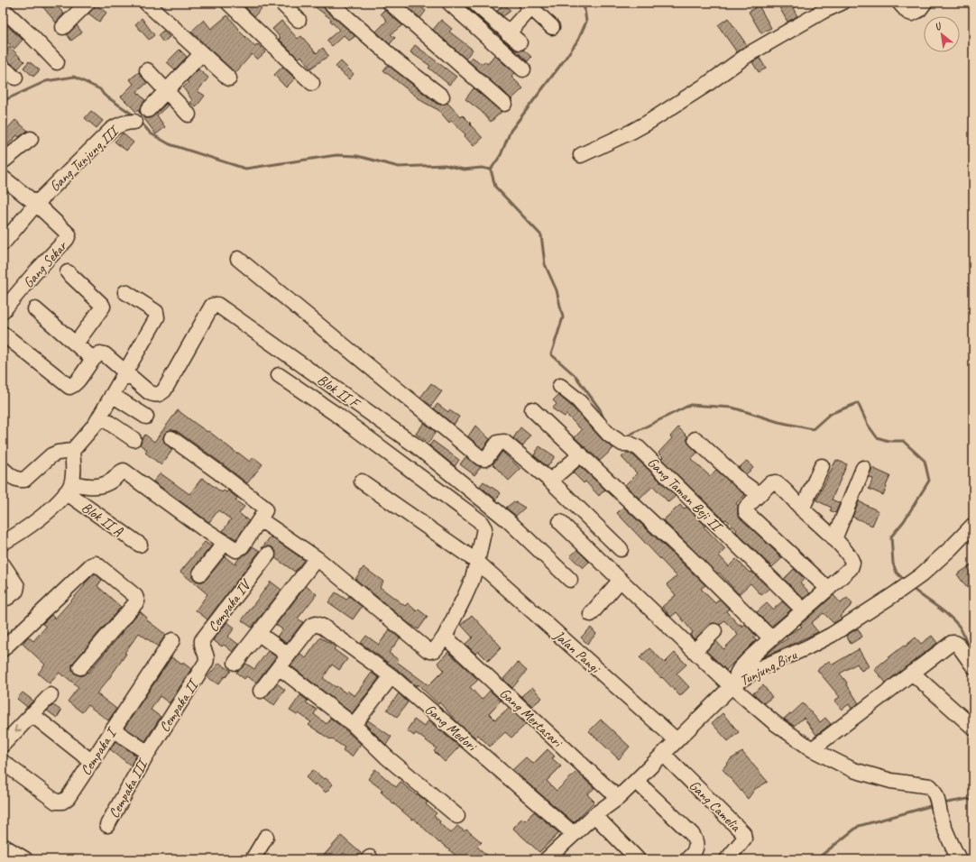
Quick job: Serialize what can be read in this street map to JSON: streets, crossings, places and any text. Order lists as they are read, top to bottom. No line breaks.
{"streets":{"street":["Gang Tunjung III","Gang Sekar","Blok II F","Gang Taman Beji II","Blok II A","Cempaka IV","Jalan Pangi","Tunjung Biru","Cempaka II","Gang Mertasari","Gang Medori","Cempaka I","Cempaka III","Gang Camelia"]},"crossings":[["Gang Tunjung III","Gang Sekar"],["Cempaka IV","Cempaka II"],["Jalan Pangi","Tunjung Biru"],["Tunjung Biru","Gang Mertasari"],["Tunjung Biru","Gang Medori"],["Tunjung Biru","Gang Camelia"],["Cempaka II","Cempaka III"]],"north":"top left"}
